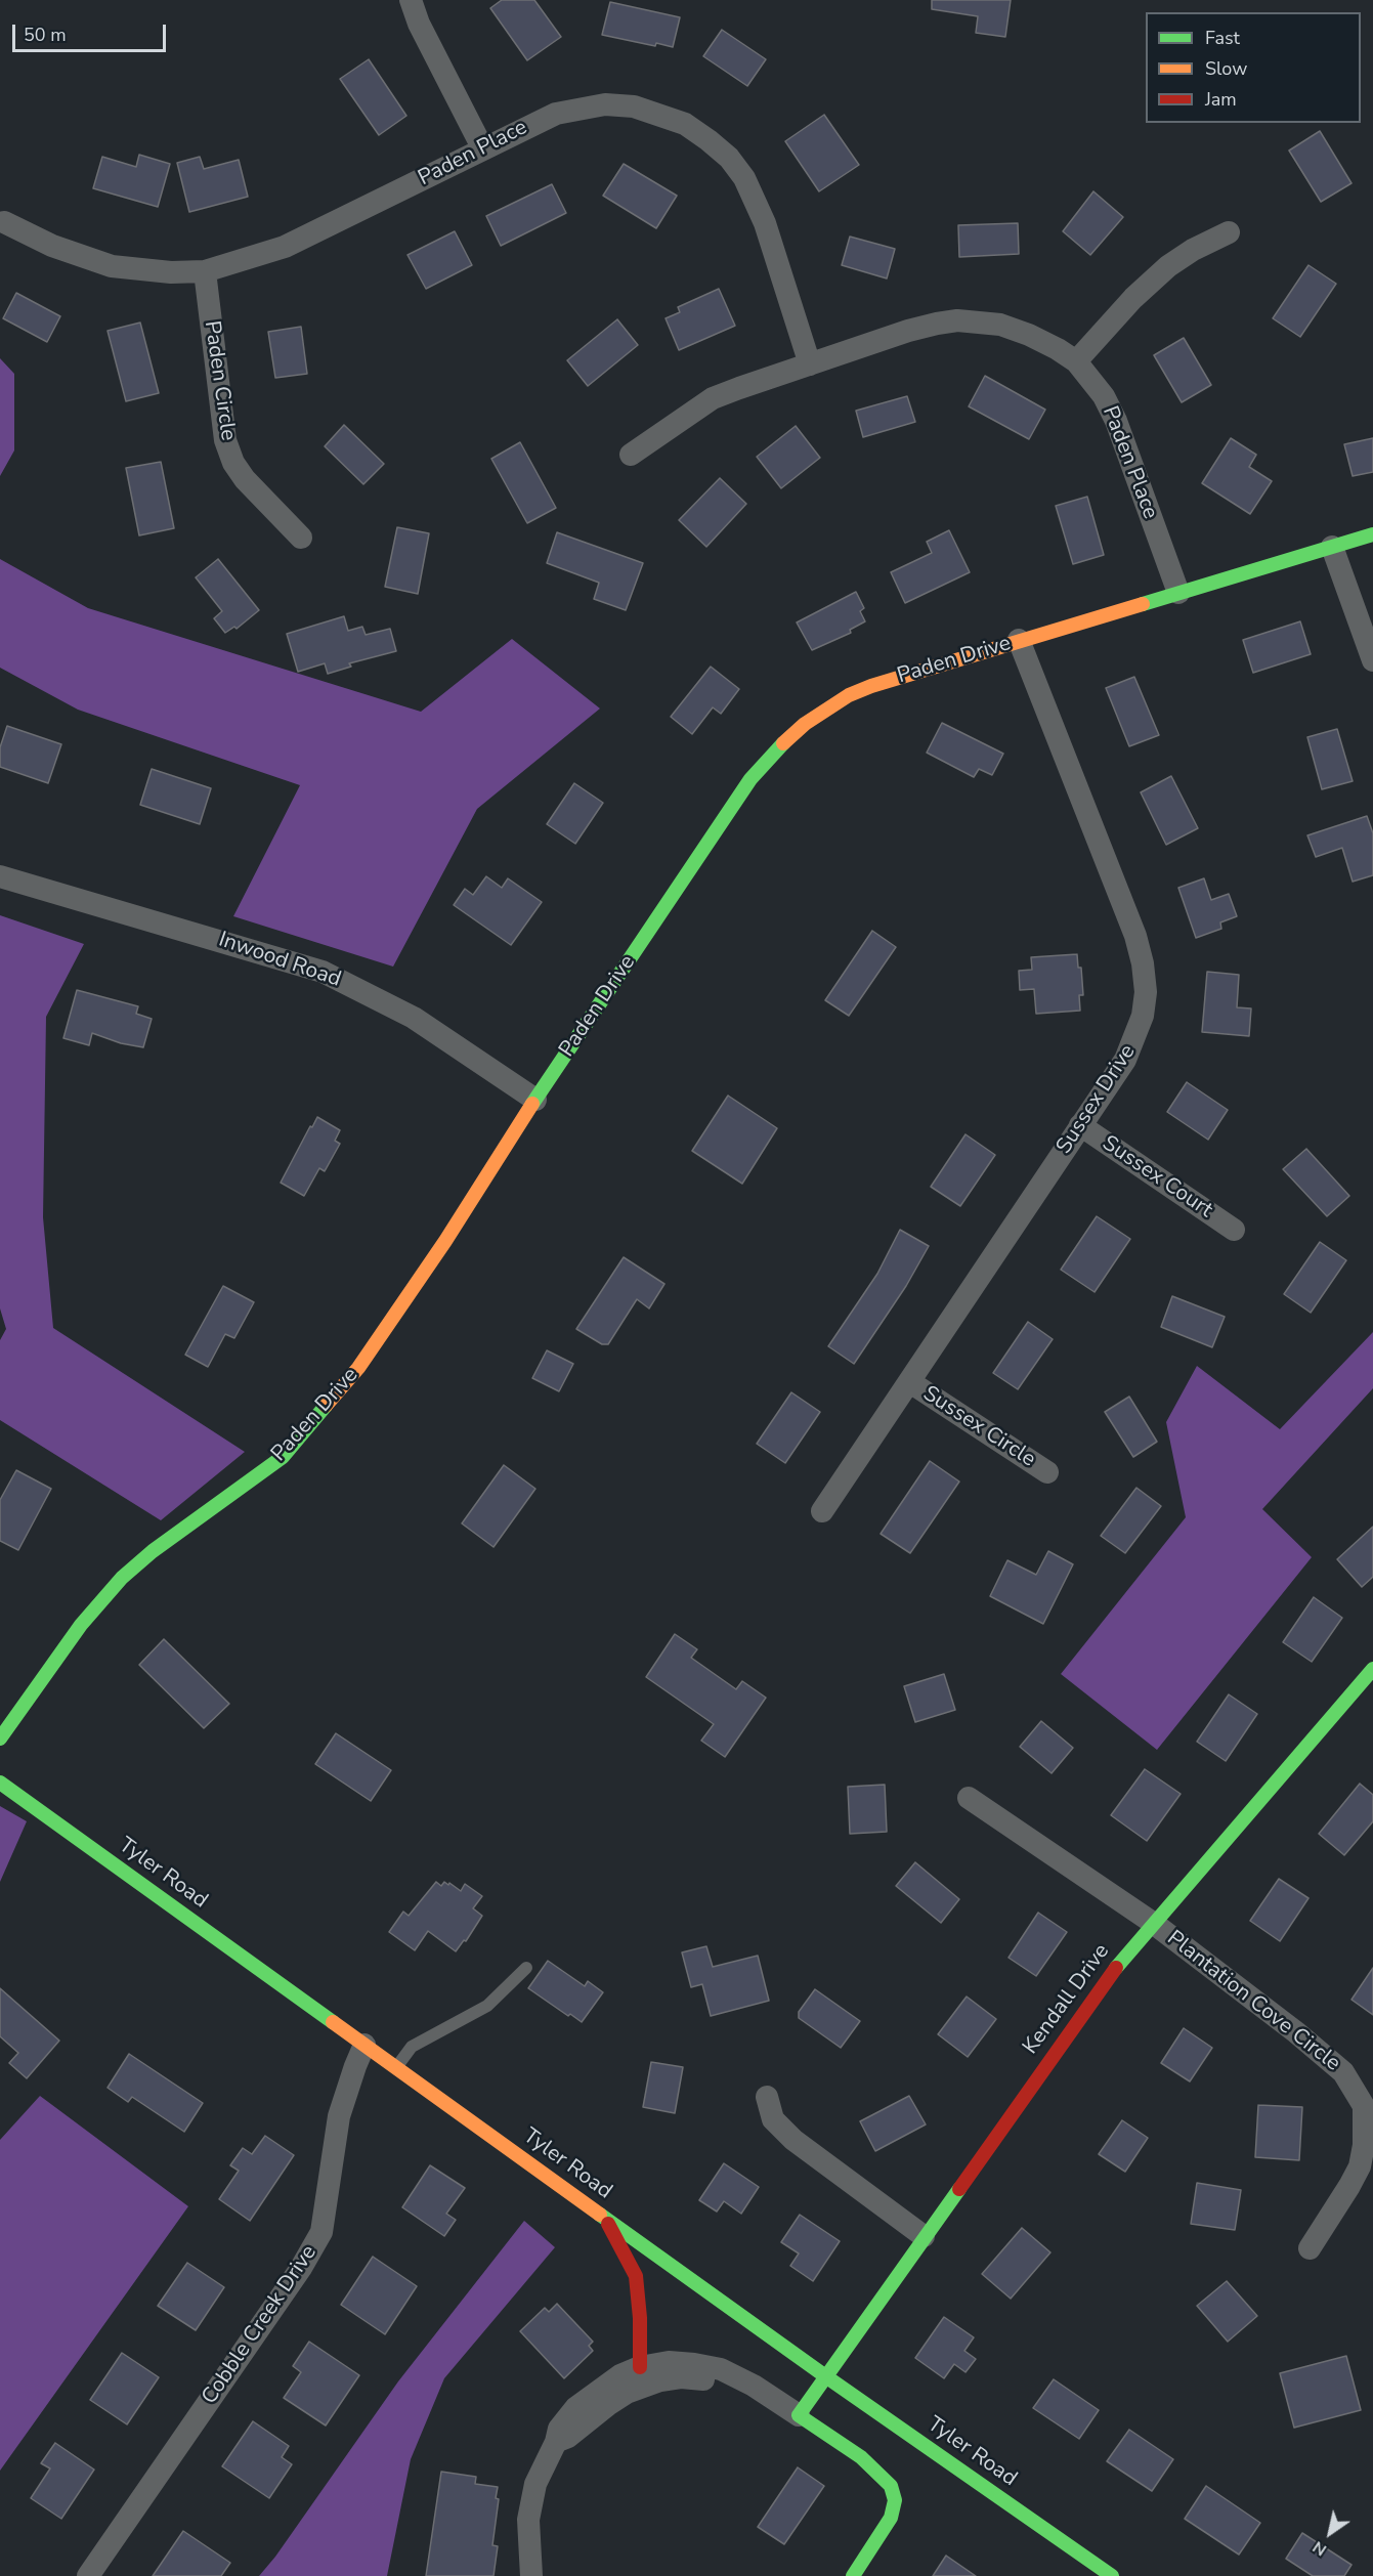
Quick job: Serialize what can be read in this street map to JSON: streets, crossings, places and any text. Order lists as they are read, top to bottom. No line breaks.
{"streets":{"street":["Paden Place","Paden Circle","Paden Drive","Inwood Road","Sussex Drive","Sussex Court","Sussex Circle","Tyler Road","Kendall Drive","Plantation Cove Circle","Cobble Creek Drive"]},"crossings":[["Paden Place","Paden Circle"],["Paden Place","Paden Drive"],["Paden Drive","Inwood Road"],["Paden Drive","Sussex Drive"],["Sussex Drive","Sussex Court"],["Sussex Drive","Sussex Circle"],["Tyler Road","Kendall Drive"],["Tyler Road","Cobble Creek Drive"],["Kendall Drive","Plantation Cove Circle"]],"legend":["Fast","Slow","Jam"],"scale_bar":"50 m","north":"bottom left"}
